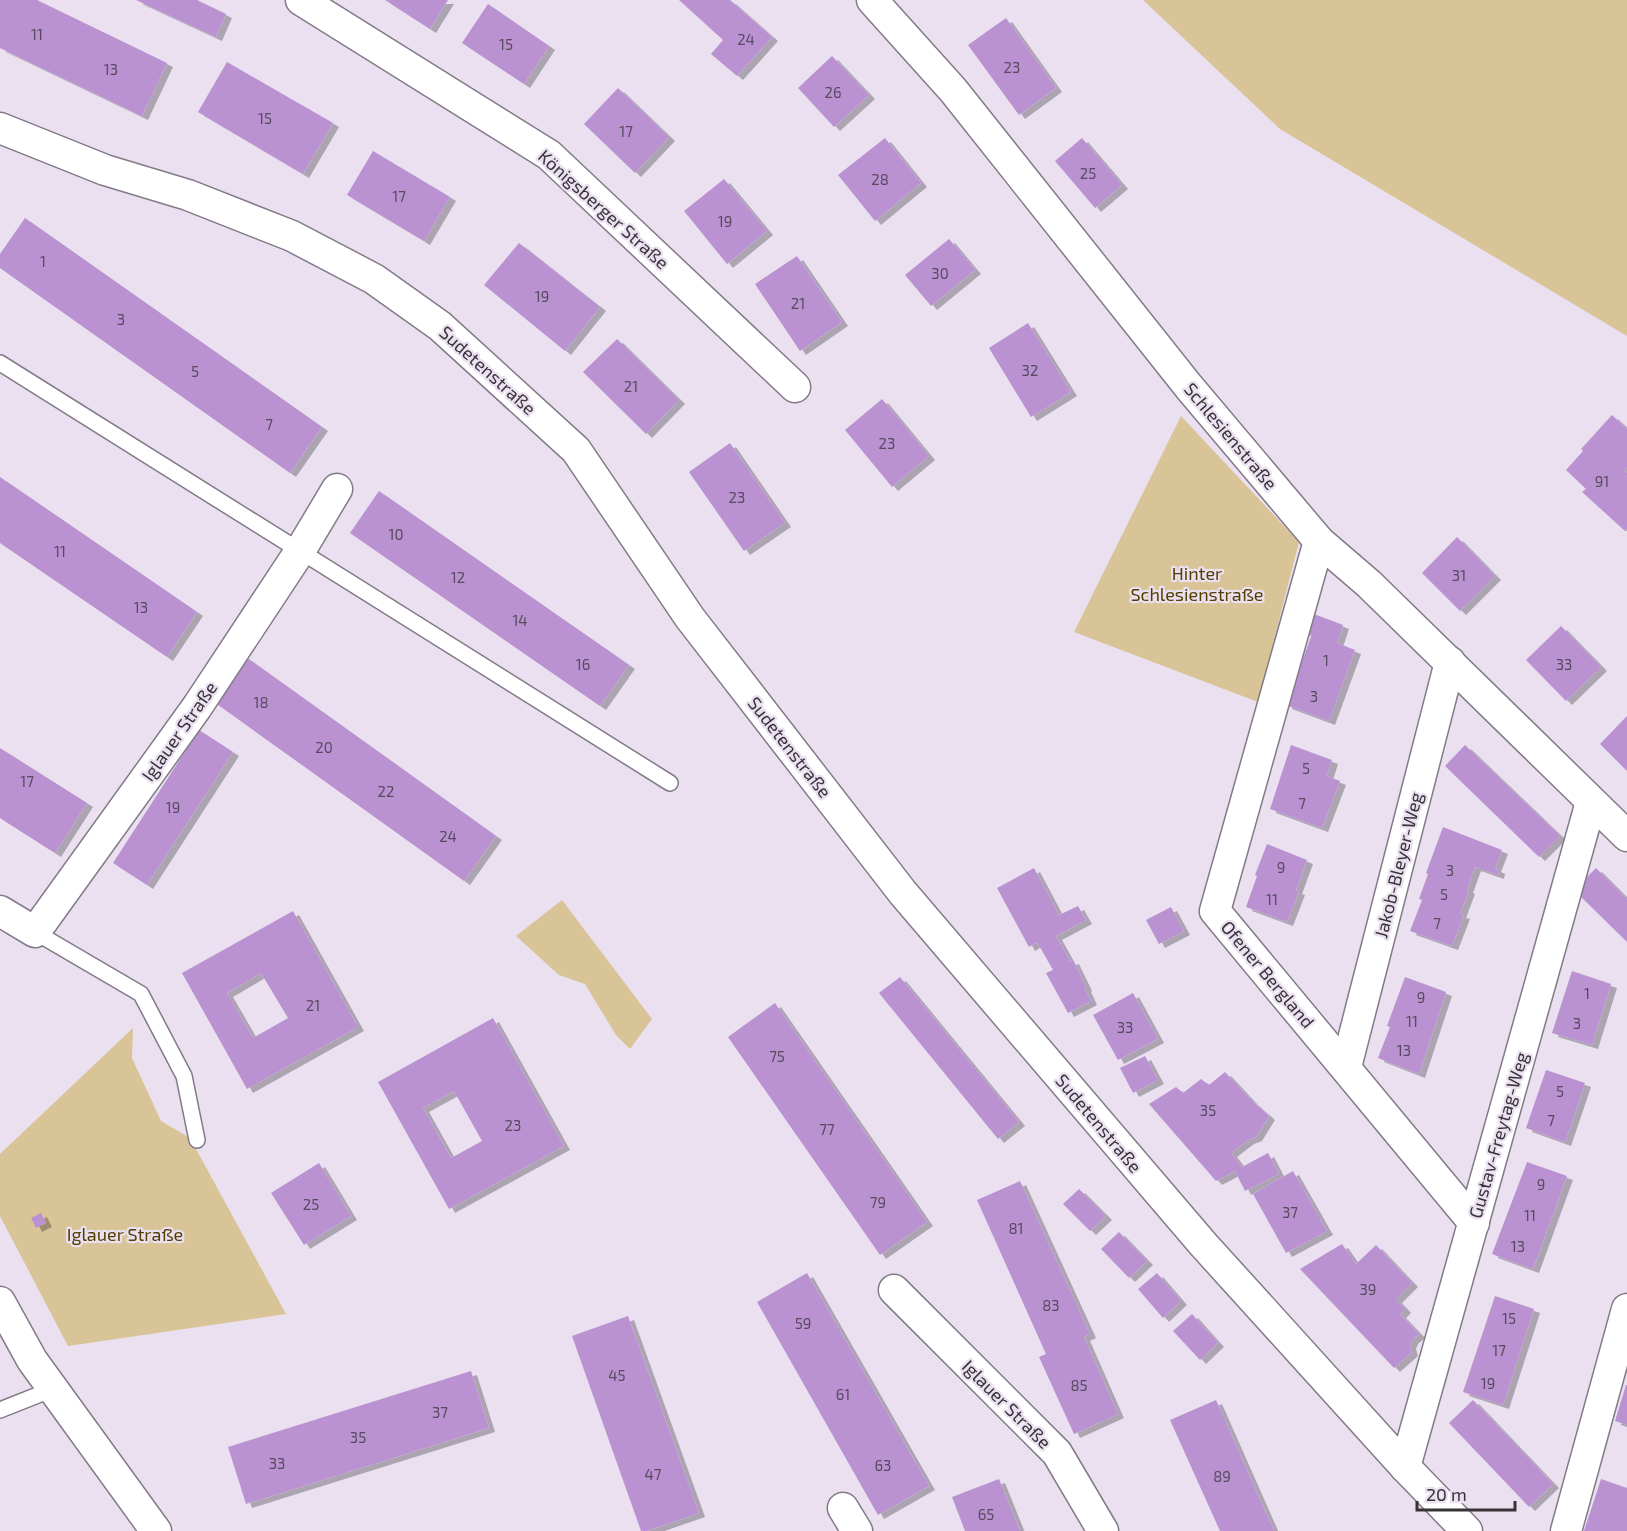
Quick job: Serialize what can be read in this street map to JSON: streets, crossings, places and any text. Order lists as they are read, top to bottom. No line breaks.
{"streets":{"street":["Königsberger Straße","Sudetenstraße","Schlesienstraße","Iglauer Straße","Jakob-Bleyer-Weg","Ofener Bergland","Gustav-Freytag-Weg"]},"crossings":[["Sudetenstraße","Gustav-Freytag-Weg"],["Schlesienstraße","Jakob-Bleyer-Weg"],["Schlesienstraße","Ofener Bergland"],["Schlesienstraße","Gustav-Freytag-Weg"],["Jakob-Bleyer-Weg","Ofener Bergland"],["Ofener Bergland","Gustav-Freytag-Weg"]],"parks":["Hinter Schlesienstraße","Iglauer Straße"],"house_numbers":["11","24","15","23","13","26","15","17","25","28","17","19","1","30","19","21","3","32","5","21","7","23","91","23","10","11","31","12","13","14","1","16","33","3","18","20","5","17","22","7","19","24","9","3","5","11","7","1","9","21","11","3","33","13","75","5","35","7","23","77","9","79","25","37","11","81","13","39","83","15","59","17","45","19","85","61","37","35","33","63","47","89","65"],"scale_bar":"20 m"}
